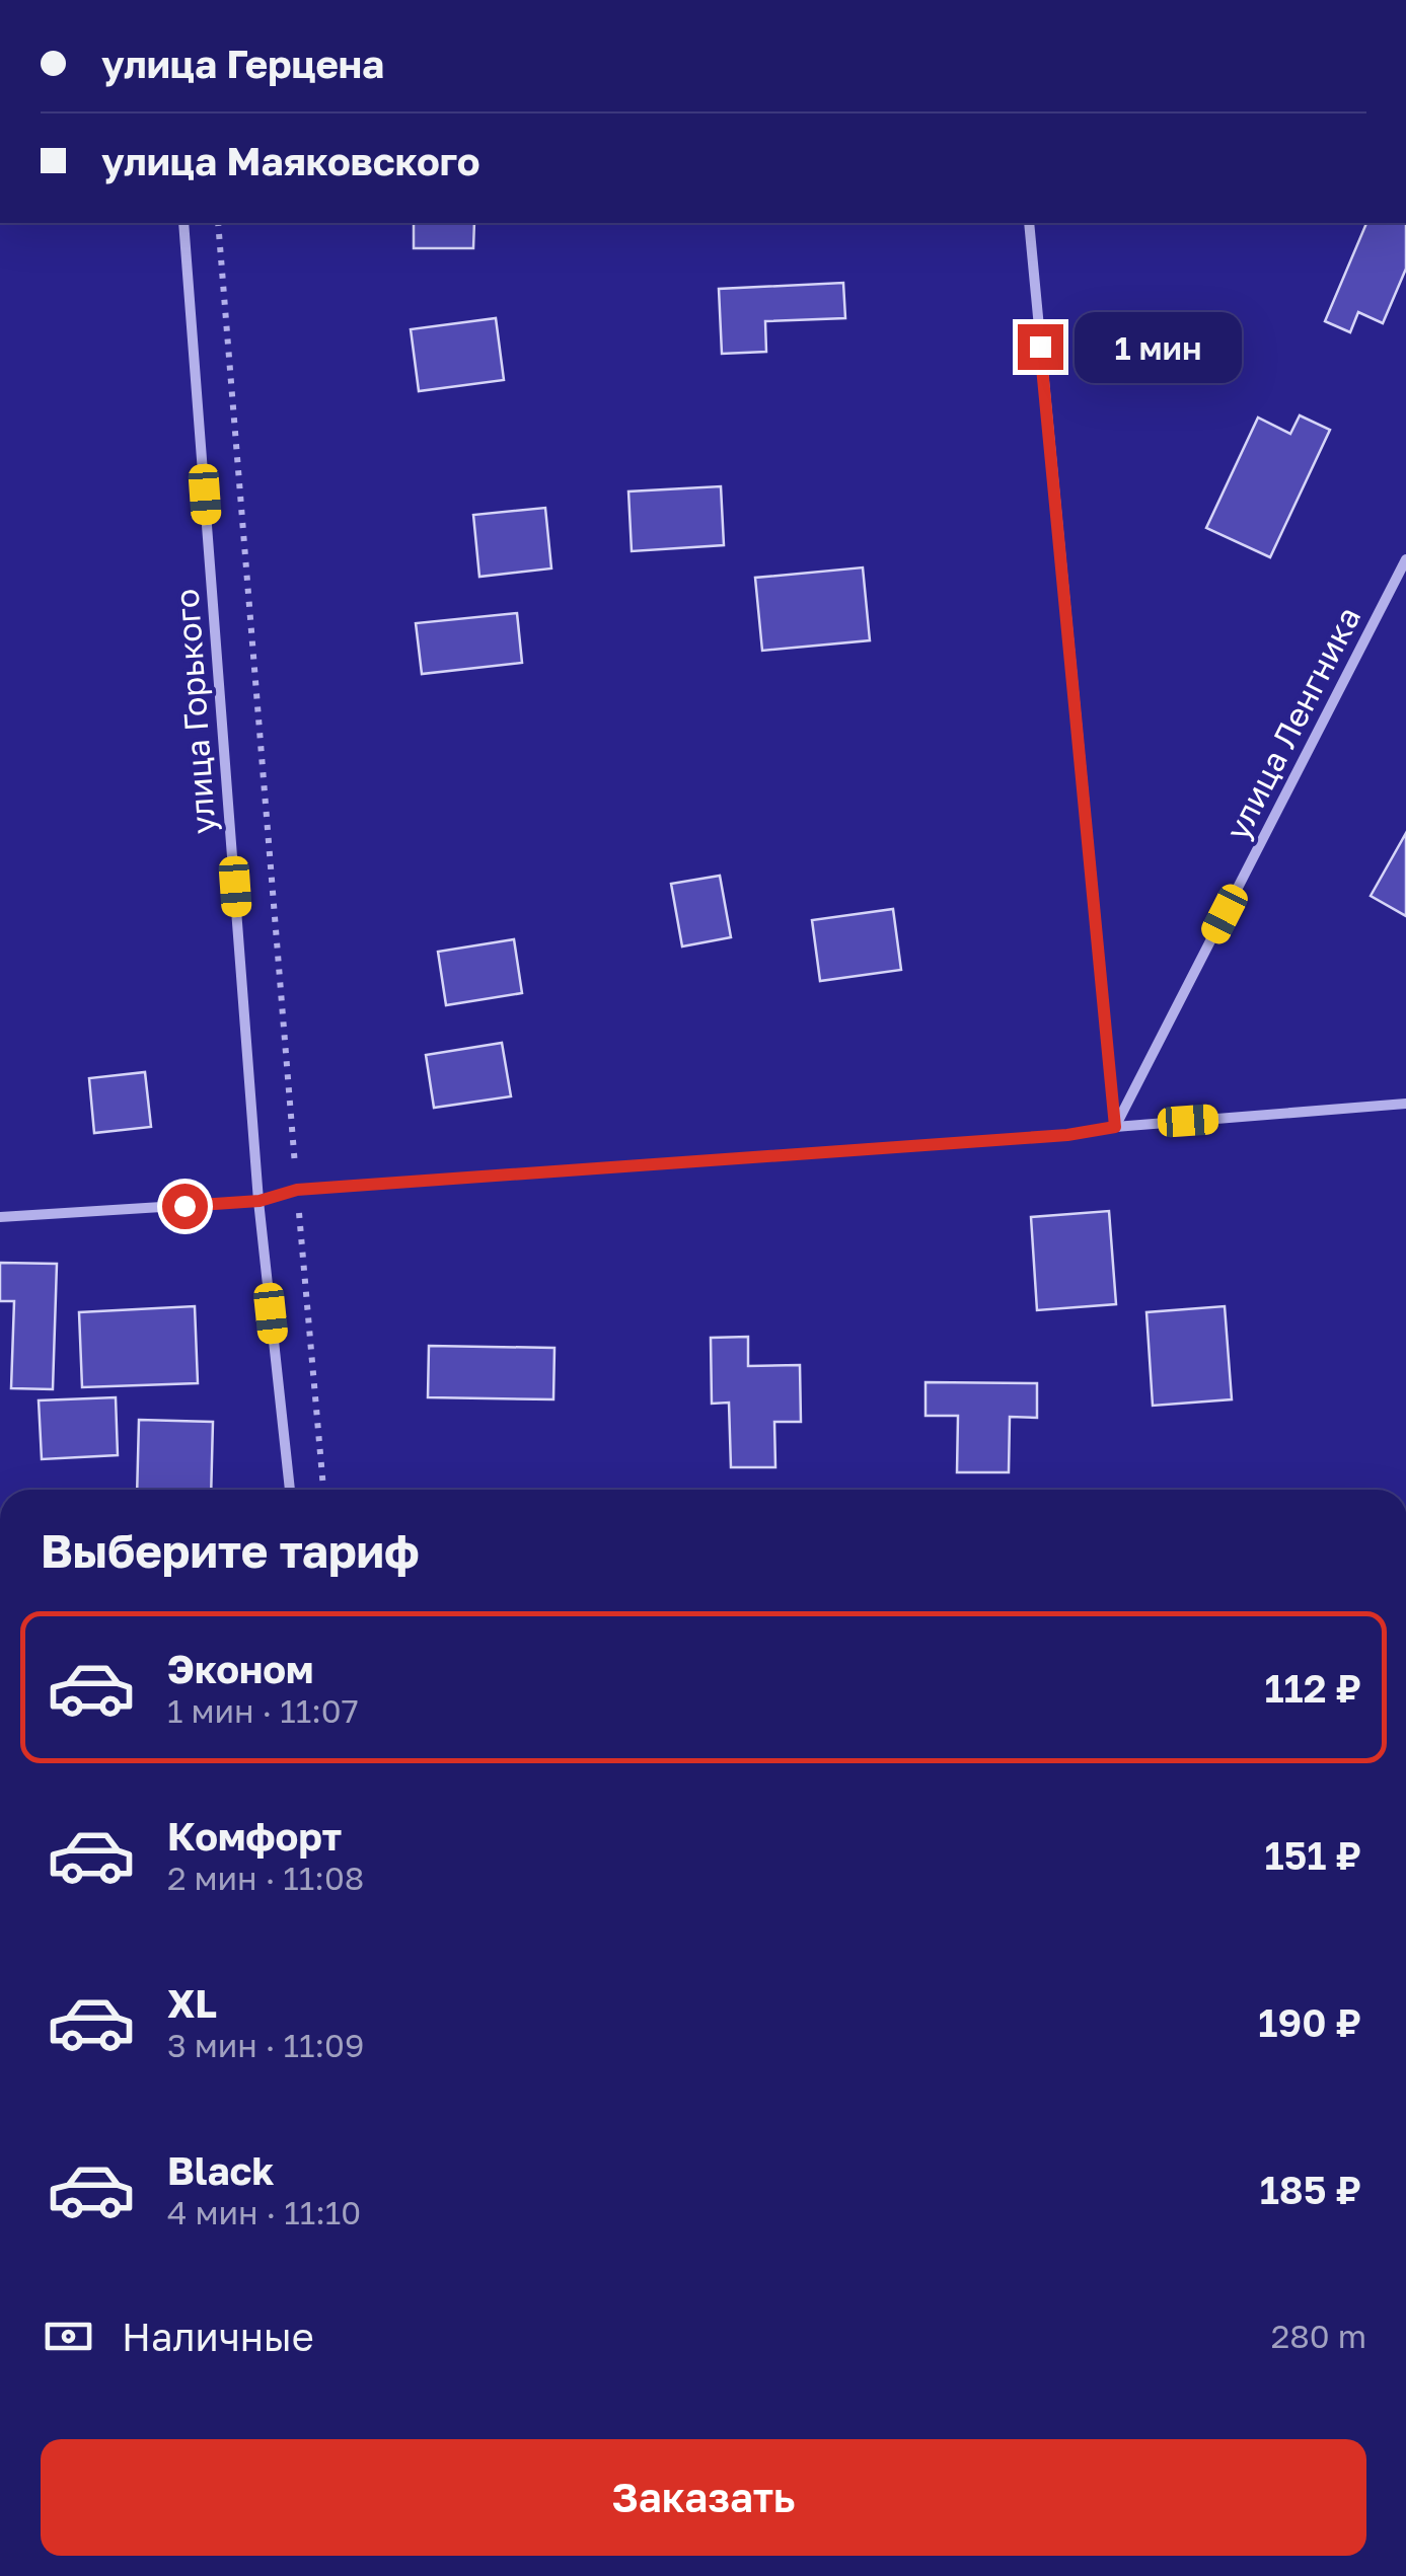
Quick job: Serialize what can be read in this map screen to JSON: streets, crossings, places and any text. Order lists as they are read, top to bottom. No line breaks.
{"streets":{"street":["улица Горького","улица Ленгника"]},"page":{"banner":["улица Герцена","улица Маяковского"],"bubble":"1 мин","heading":"Выберите тариф","list":[{"name":"Эконом","note":"1 мин · 11:07","value":"112 ₽"},{"name":"Комфорт","note":"2 мин · 11:08","value":"151 ₽"},{"name":"XL","note":"3 мин · 11:09","value":"190 ₽"},{"name":"Black","note":"4 мин · 11:10","value":"185 ₽"}],"pay":["Наличные","280 m"],"buttons":"Заказать"}}
